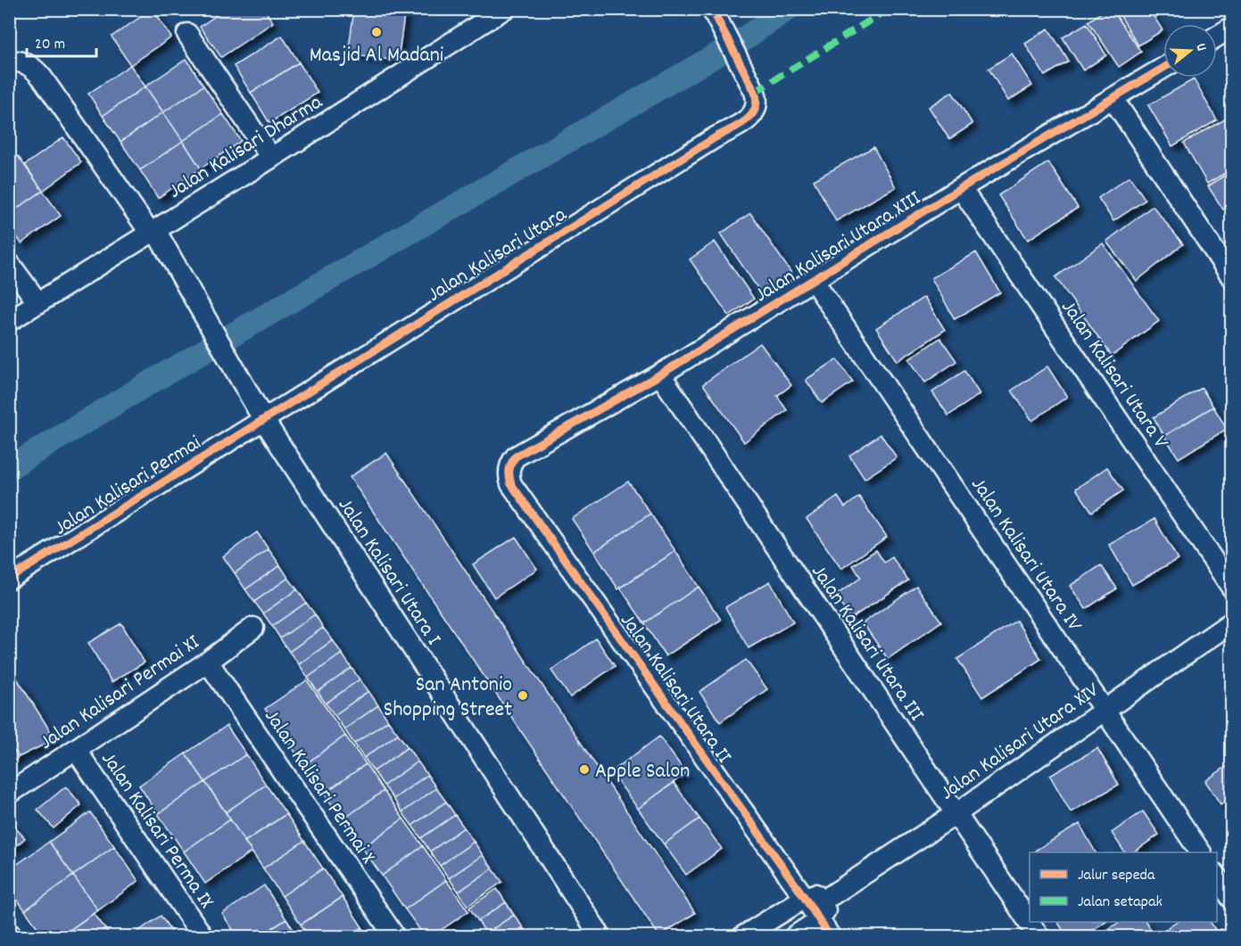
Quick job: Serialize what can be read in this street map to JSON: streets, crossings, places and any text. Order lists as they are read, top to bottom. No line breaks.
{"streets":{"street":["Jalan Kalisari Dharma","Jalan Kalisari Utara XIII","Jalan Kalisari Utara","Jalan Kalisari Utara V","Jalan Kalisari Permai","Jalan Kalisari Utara IV","Jalan Kalisari Utara I","Jalan Kalisari Utara III","Jalan Kalisari Utara II","Jalan Kalisari Permai XI","Jalan Kalisari Utara XIV","Jalan Kalisari Permai X","Jalan Kalisari Perma IX"]},"crossings":[["Jalan Kalisari Dharma","Jalan Kalisari Utara I"],["Jalan Kalisari Utara XIII","Jalan Kalisari Utara V"],["Jalan Kalisari Utara XIII","Jalan Kalisari Utara IV"],["Jalan Kalisari Utara XIII","Jalan Kalisari Utara III"],["Jalan Kalisari Utara XIII","Jalan Kalisari Utara II"],["Jalan Kalisari Utara","Jalan Kalisari Permai"],["Jalan Kalisari Utara","Jalan Kalisari Utara I"],["Jalan Kalisari Permai","Jalan Kalisari Utara I"],["Jalan Kalisari Utara IV","Jalan Kalisari Utara XIV"],["Jalan Kalisari Utara III","Jalan Kalisari Utara XIV"],["Jalan Kalisari Utara II","Jalan Kalisari Utara XIV"],["Jalan Kalisari Permai XI","Jalan Kalisari Permai X"],["Jalan Kalisari Permai XI","Jalan Kalisari Perma IX"]],"places":["Masjid Al Madani","San Antonio Shopping Street","Apple Salon"],"legend":["Jalur sepeda","Jalan setapak"],"scale_bar":"20 m","north":"right"}
